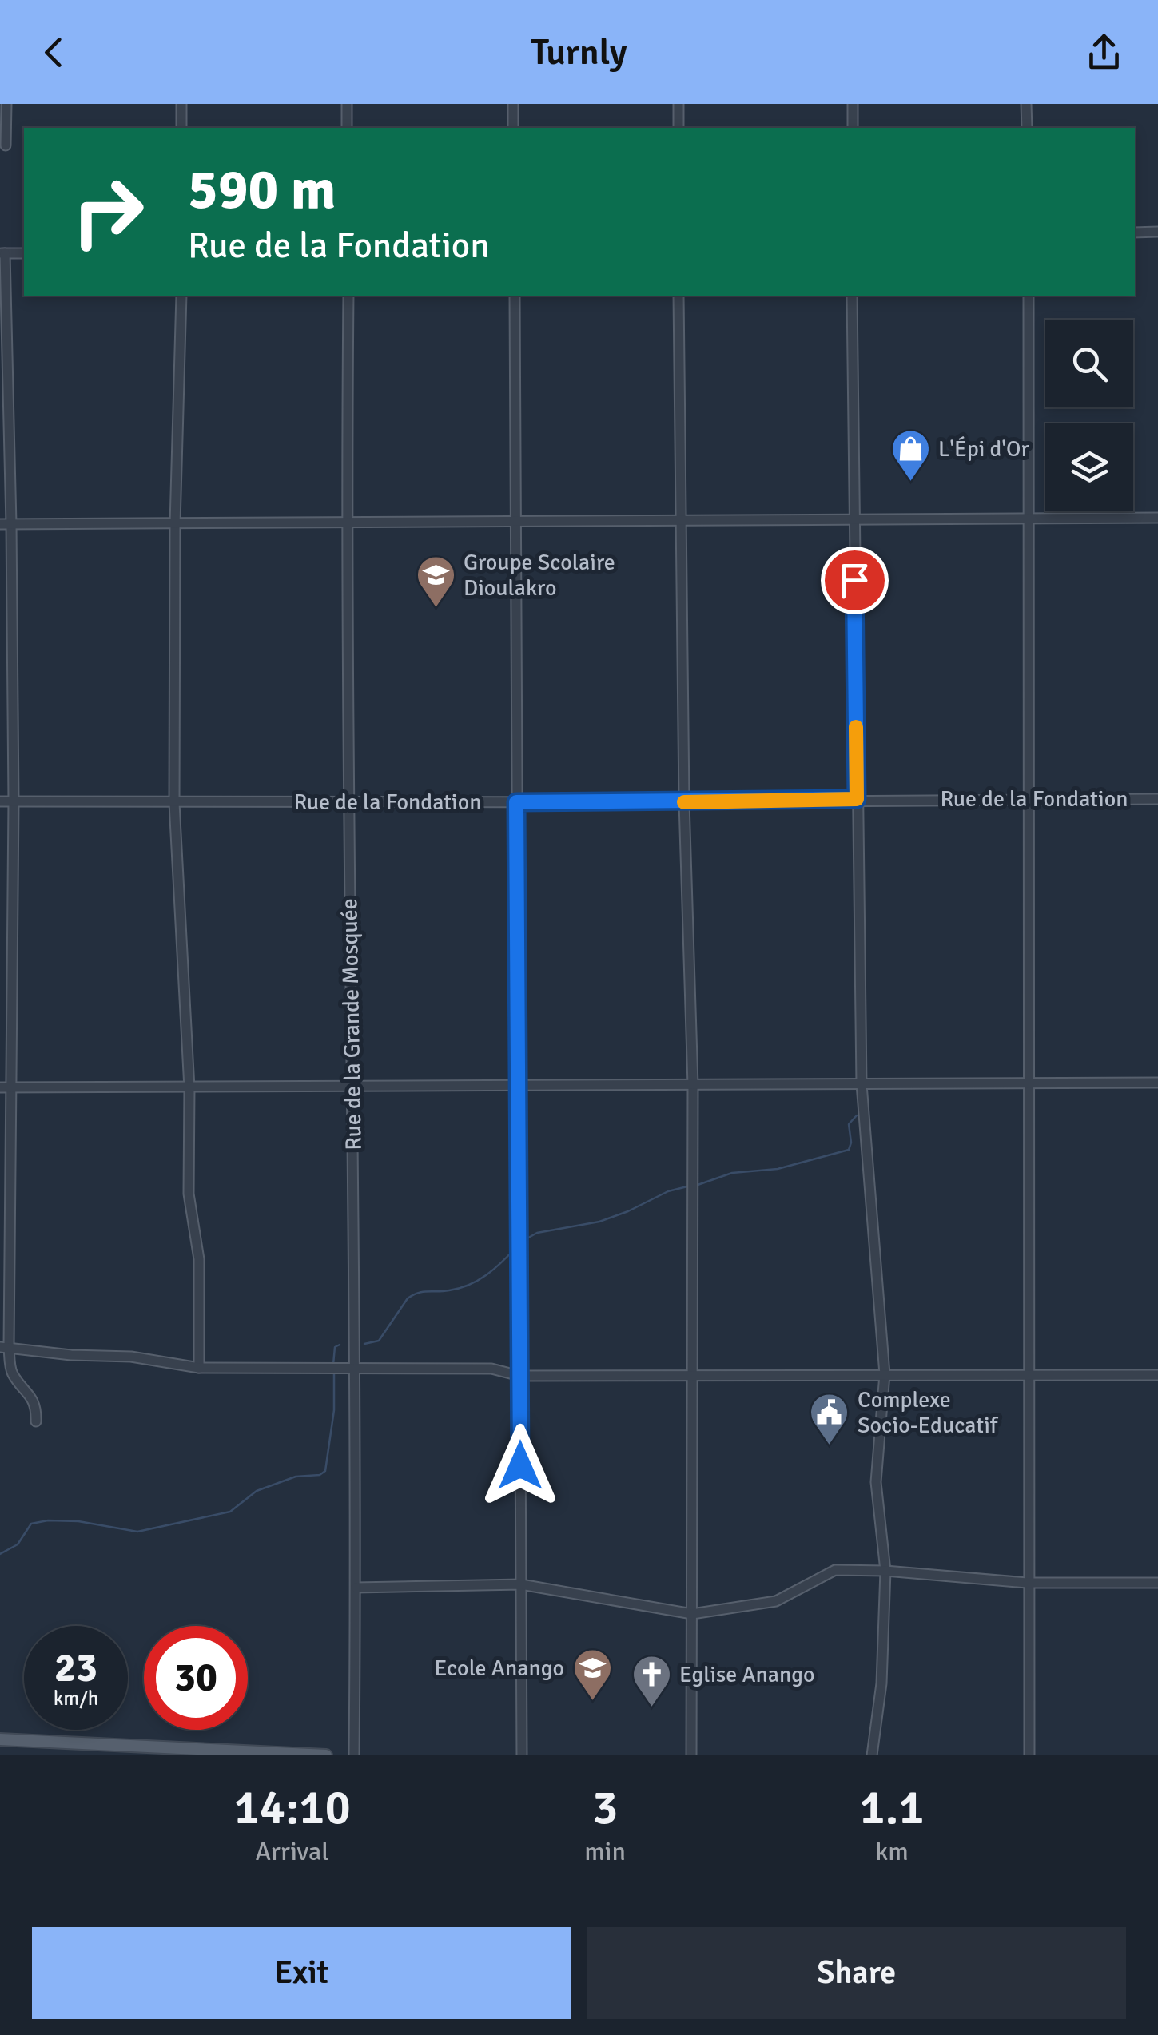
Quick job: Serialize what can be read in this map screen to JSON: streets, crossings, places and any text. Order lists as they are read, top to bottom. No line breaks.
{"streets":{"street":["Rue de la Fondation","Rue de la Grande Mosquée"]},"crossings":[["Rue de la Fondation","Rue de la Grande Mosquée"]],"places":{"shop":["L'Épi d'Or"],"school or university":["Groupe Scolaire Dioulakro","Ecole Anango"],"public building":["Complexe Socio-Educatif"],"church":["Eglise Anango"]},"page":{"header":"Turnly","turn":["590 m","Rue de la Fondation"],"speed":"23 km/h","limit":"30","eta":["14:10","Arrival","3","min","1.1","km"],"buttons":["Exit","Share"]}}
